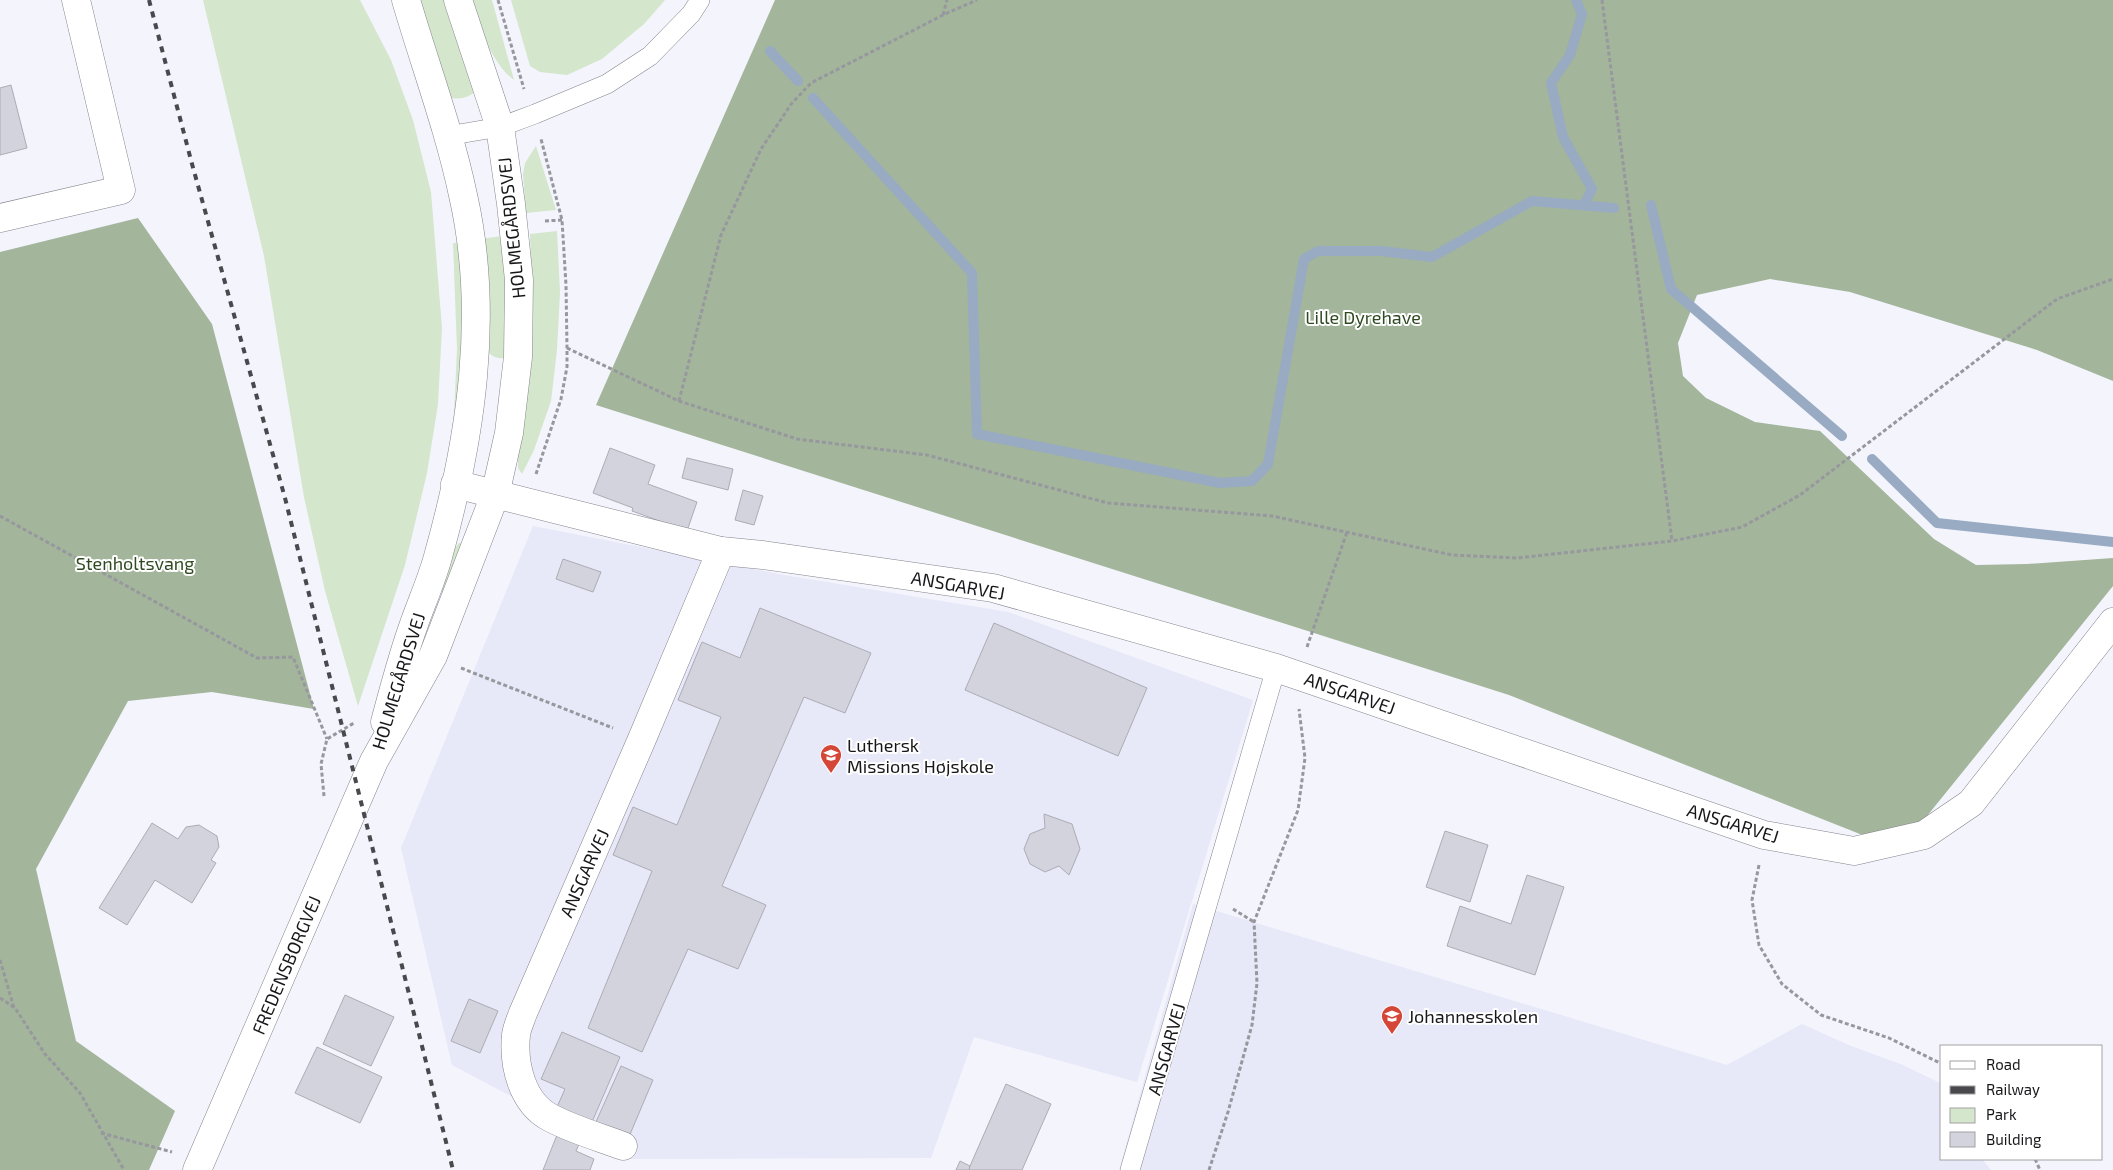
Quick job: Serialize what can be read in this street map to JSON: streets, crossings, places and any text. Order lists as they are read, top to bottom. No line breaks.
{"streets":{"street":["HOLMEGÅRDSVEJ","ANSGARVEJ","FREDENSBORGVEJ"]},"crossings":[["HOLMEGÅRDSVEJ","ANSGARVEJ"],["HOLMEGÅRDSVEJ","FREDENSBORGVEJ"]],"parks":["Lille Dyrehave","Stenholtsvang"],"places":{"school or university":["Luthersk Missions Højskole","Johannesskolen"]},"legend":["Road","Railway","Park","Building"]}
